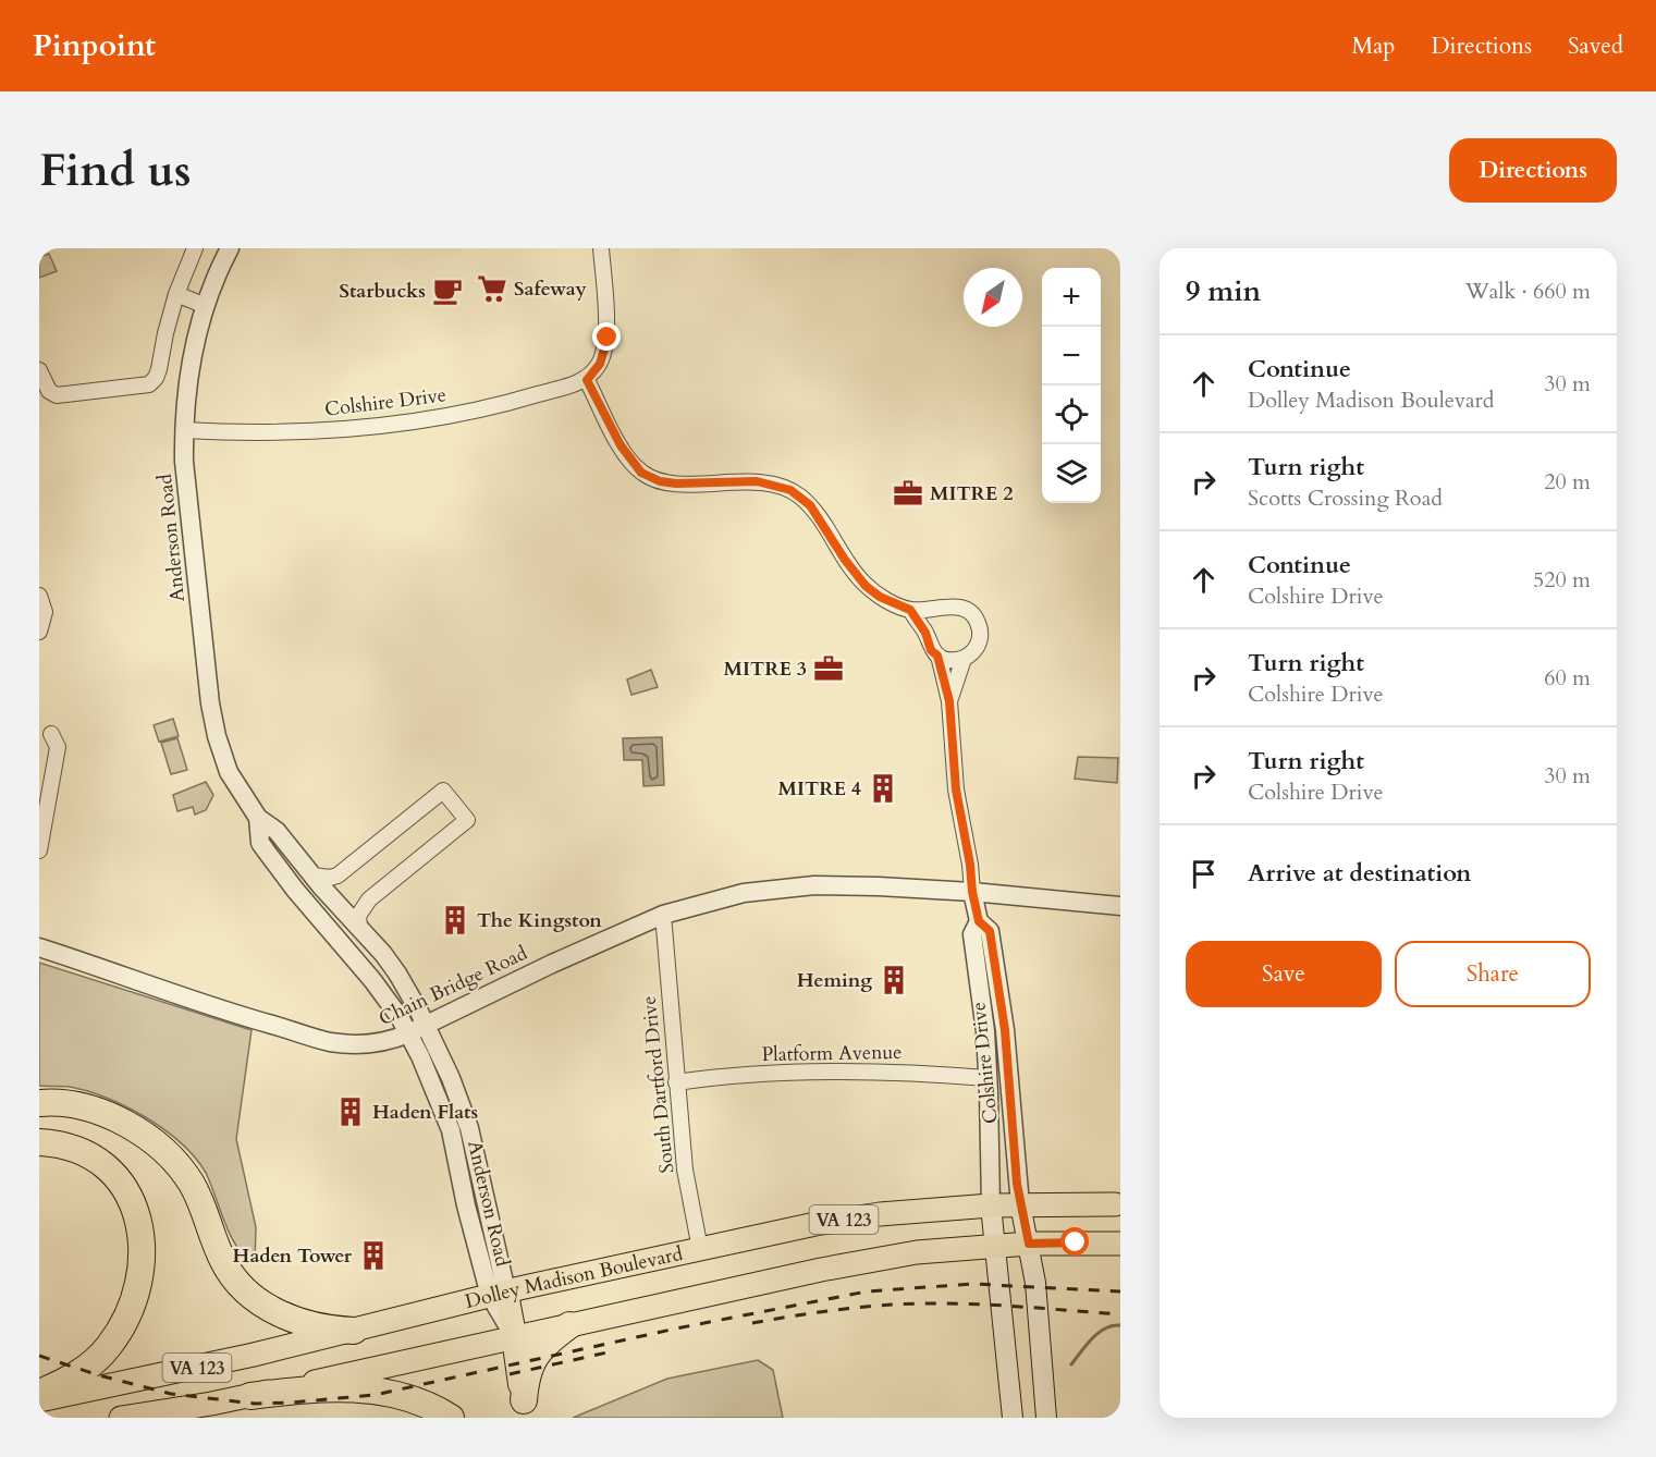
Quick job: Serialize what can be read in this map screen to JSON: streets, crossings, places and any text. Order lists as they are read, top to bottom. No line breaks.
{"streets":{"main road":["VA 123","Dolley Madison Boulevard"],"street":["Colshire Drive","Anderson Road","Chain Bridge Road","Platform Avenue","South Dartford Drive"]},"crossings":[["Colshire Drive","Anderson Road"],["Colshire Drive","Chain Bridge Road"],["Colshire Drive","Platform Avenue"],["Colshire Drive","Dolley Madison Boulevard"],["Anderson Road","Chain Bridge Road"],["Anderson Road","Dolley Madison Boulevard"],["Chain Bridge Road","South Dartford Drive"],["Platform Avenue","South Dartford Drive"],["South Dartford Drive","Dolley Madison Boulevard"]],"places":{"supermarket":["Safeway"],"cafe":["Starbucks"],"office":["MITRE 2","MITRE 3"],"building":["MITRE 4","The Kingston","Heming","Haden Flats","Haden Tower"]},"north":"bottom left","page":{"header":"Pinpoint","nav":["Map","Directions","Saved"],"buttons":["Directions",["Save","Share"]],"title":"Find us","heading":["9 min","Walk · 660 m"],"map_buttons":["+","−"],"list":[["Continue","Dolley Madison Boulevard","30 m"],["Turn right","Scotts Crossing Road","20 m"],["Continue","Colshire Drive","520 m"],["Turn right","Colshire Drive","60 m"],["Turn right","Colshire Drive","30 m"],"Arrive at destination"]}}
